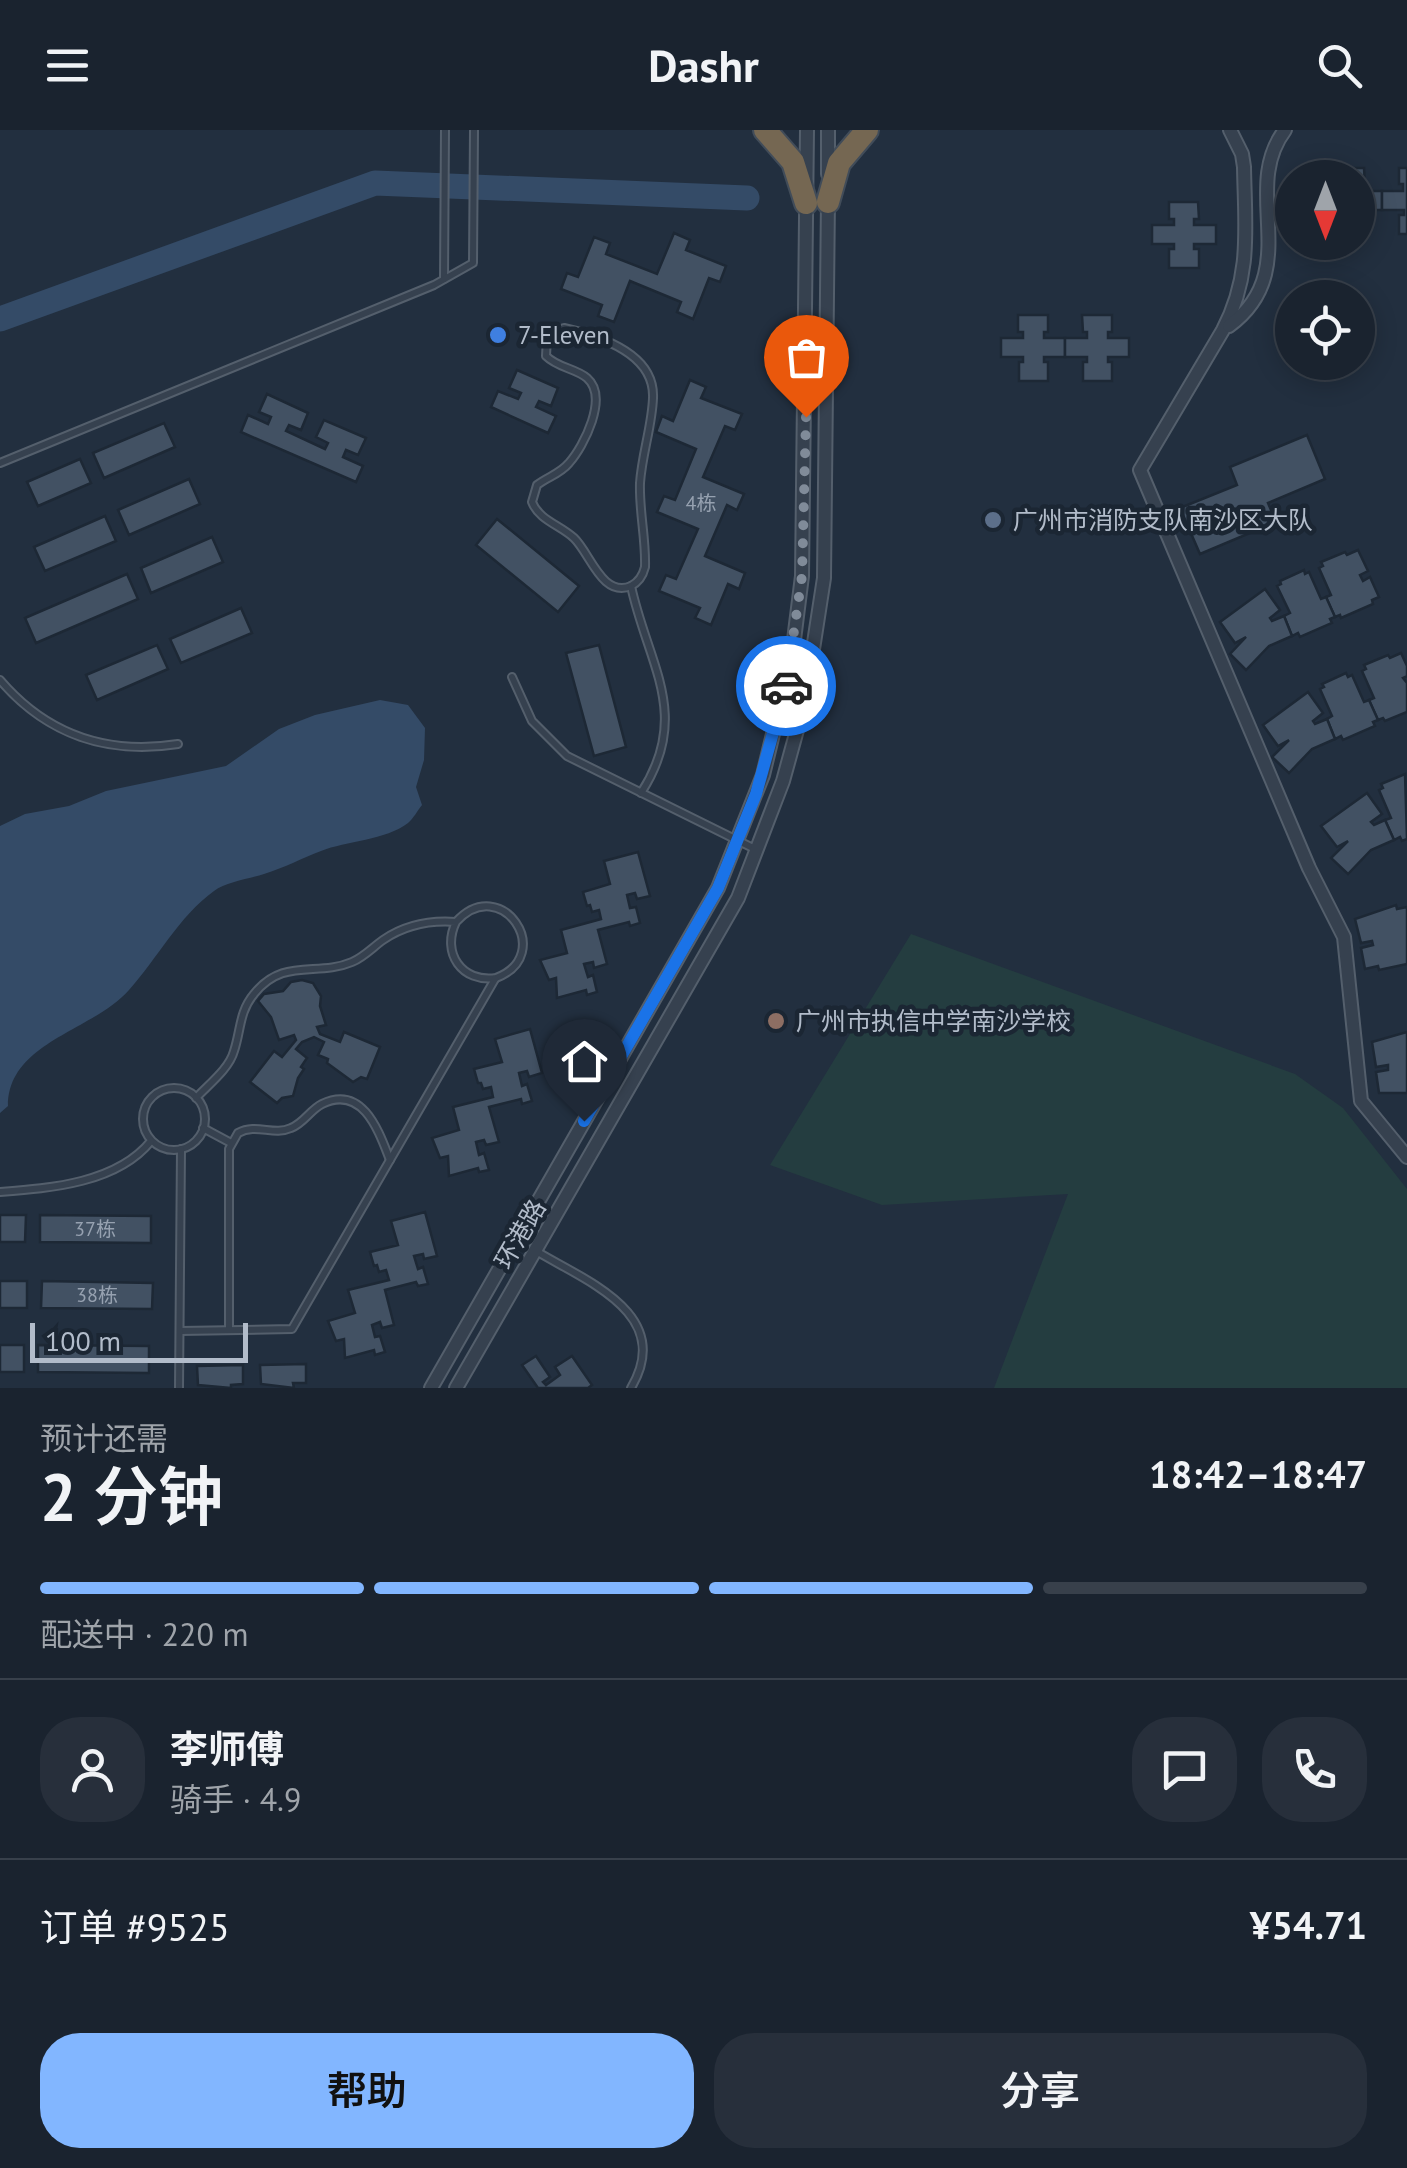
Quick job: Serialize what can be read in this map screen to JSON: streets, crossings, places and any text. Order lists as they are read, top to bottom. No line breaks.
{"streets":{"street":["环港路"]},"places":["7-Eleven","广州市消防支队南沙区大队","广州市执信中学南沙学校"],"house_numbers":["4栋","37栋","38栋"],"scale_bar":"100 m","north":"bottom","page":{"header":"Dashr","scale":"100 m","heading":["2 分钟","预计还需","18:42–18:47"],"panel":["李师傅","骑手 · 4.9","订单 #9525","¥54.71"],"bar":"配送中 · 220 m","buttons":["帮助","分享"]}}
